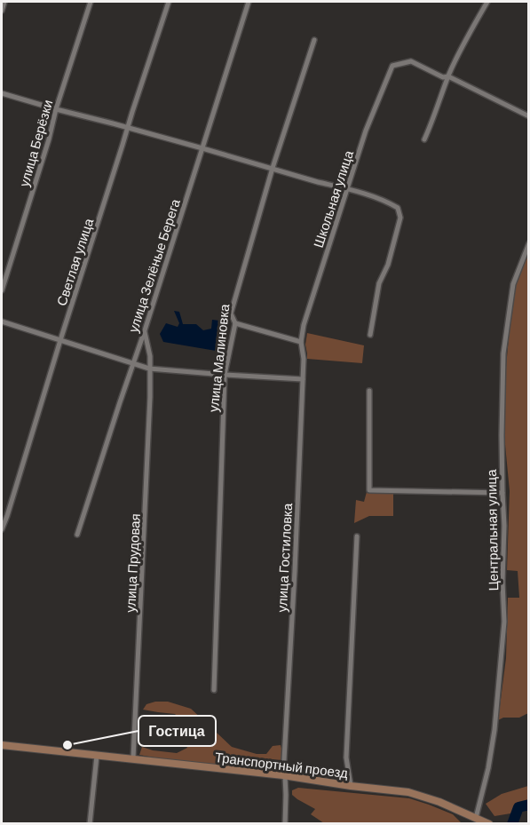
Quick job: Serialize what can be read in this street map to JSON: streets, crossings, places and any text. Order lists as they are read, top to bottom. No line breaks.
{"streets":{"main road":["Транспортный проезд"],"street":["улица Берёзки","Школьная улица","Светлая улица","улица Зелёные Берега","улица Малиновка","Центральная улица","улица Гостиловка","улица Прудовая"]},"crossings":[["Школьная улица","улица Гостиловка"],["улица Зелёные Берега","улица Прудовая"],["Центральная улица","Транспортный проезд"],["улица Гостиловка","Транспортный проезд"],["улица Прудовая","Транспортный проезд"]],"places":["Гостица"]}
